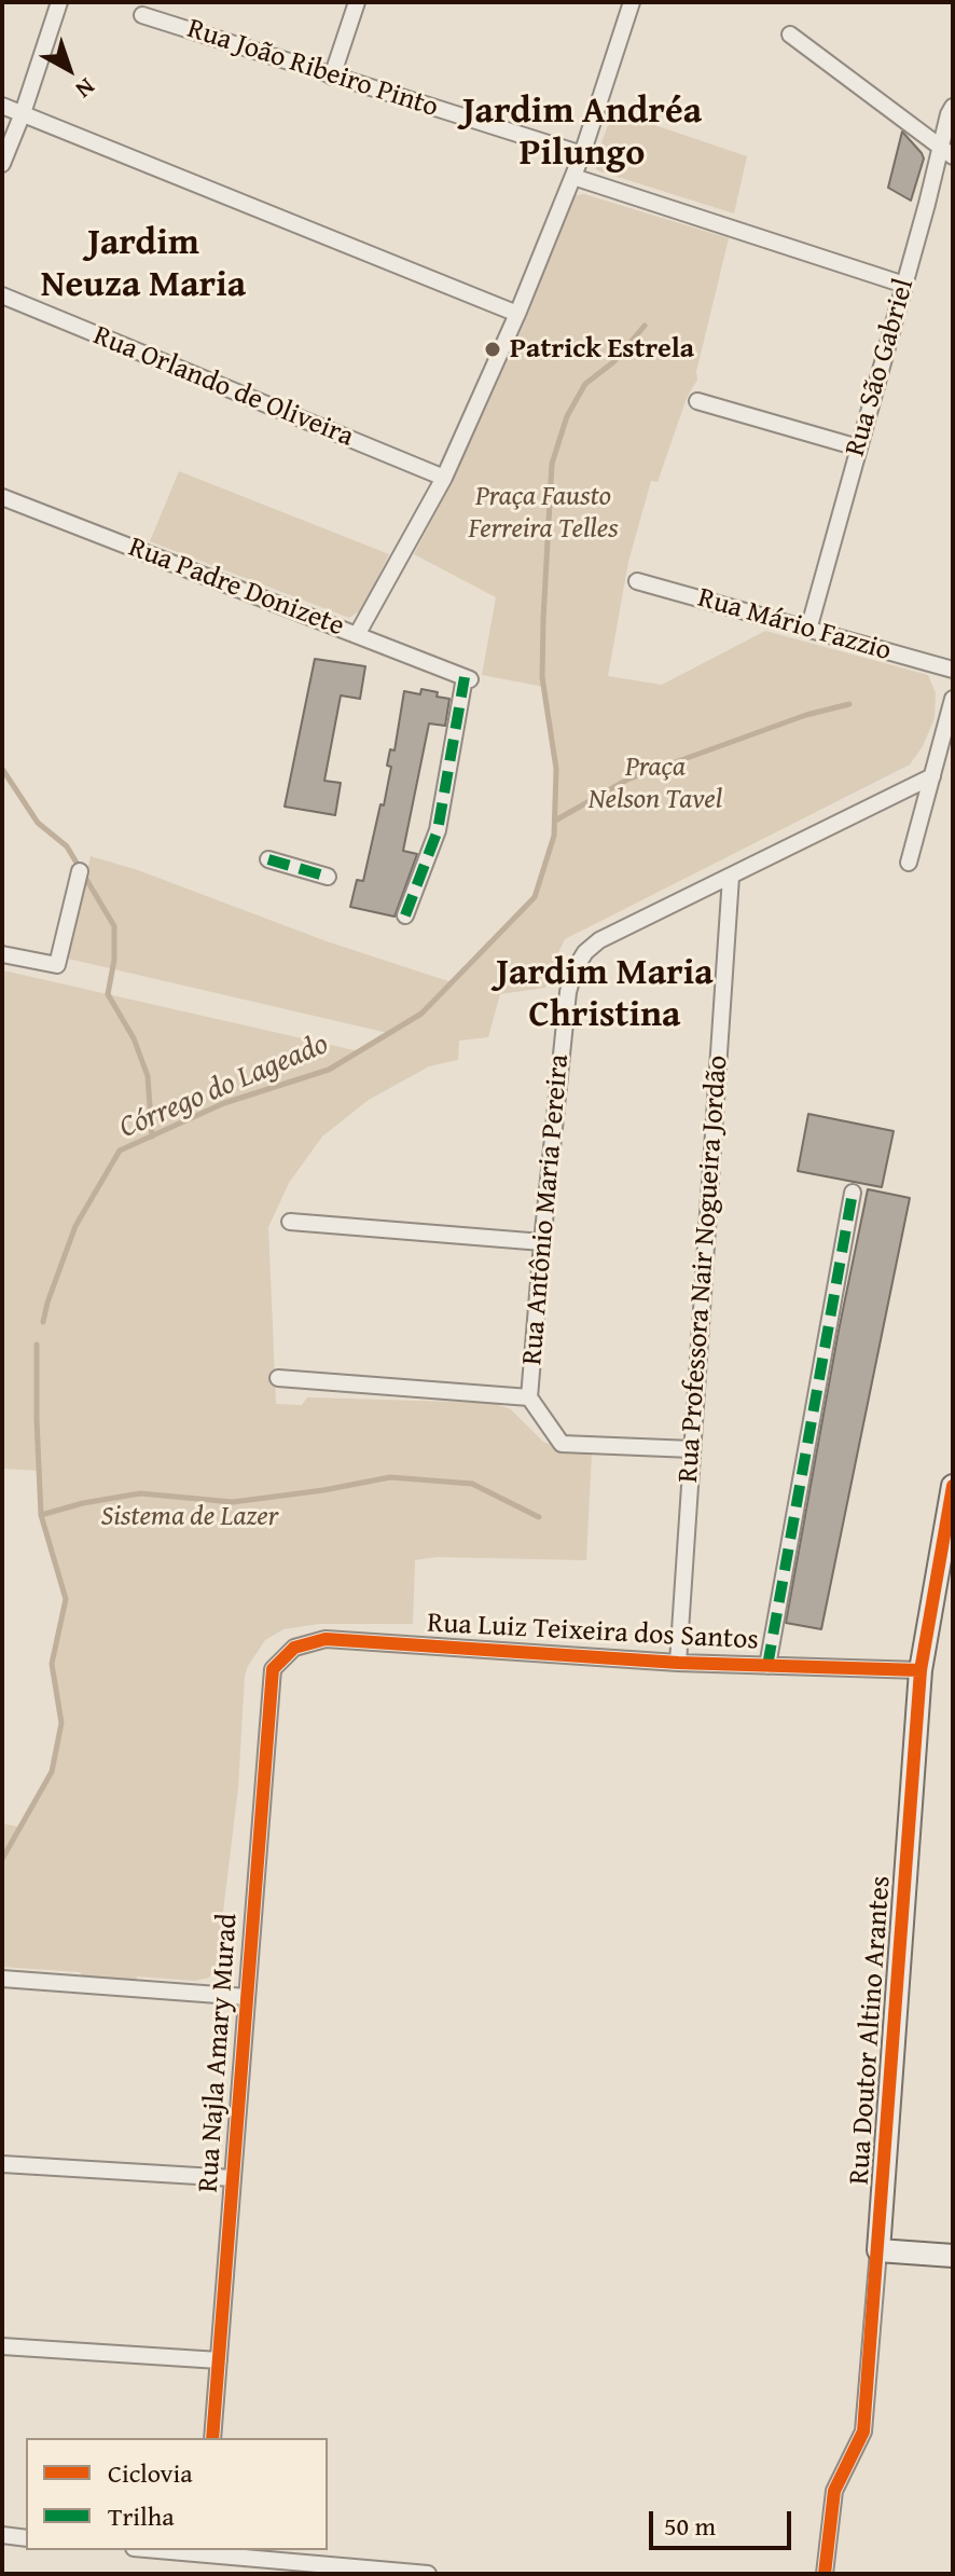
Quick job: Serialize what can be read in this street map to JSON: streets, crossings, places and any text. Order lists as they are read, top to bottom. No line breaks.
{"streets":{"street":["Rua João Ribeiro Pinto","Rua São Gabriel","Rua Orlando de Oliveira","Rua Padre Donizete","Rua Mário Fazzio","Rua Antônio Maria Pereira","Rua Professora Nair Nogueira Jordão","Rua Luiz Teixeira dos Santos","Rua Doutor Altino Arantes","Rua Najla Amary Murad"]},"crossings":[["Rua São Gabriel","Rua Mário Fazzio"],["Rua Antônio Maria Pereira","Rua Professora Nair Nogueira Jordão"],["Rua Professora Nair Nogueira Jordão","Rua Luiz Teixeira dos Santos"],["Rua Luiz Teixeira dos Santos","Rua Doutor Altino Arantes"],["Rua Luiz Teixeira dos Santos","Rua Najla Amary Murad"]],"districts":["Jardim Andréa Pilungo","Jardim Neuza Maria","Jardim Maria Christina"],"water":["Córrego do Lageado"],"parks":["Praça Fausto Ferreira Telles","Praça Nelson Tavel","Sistema de Lazer"],"places":["Patrick Estrela"],"legend":["Ciclovia","Trilha"],"scale_bar":"50 m","north":"bottom right"}
